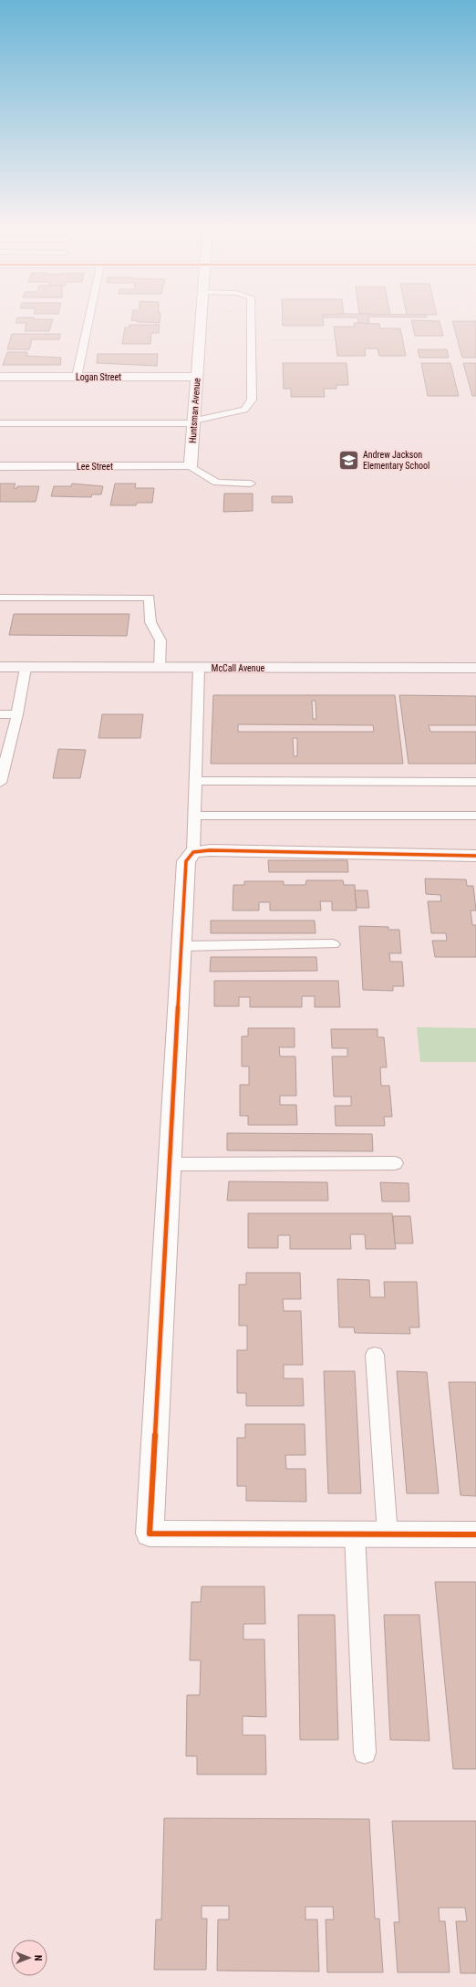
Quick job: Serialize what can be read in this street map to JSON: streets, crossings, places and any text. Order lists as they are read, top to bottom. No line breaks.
{"streets":{"main road":["McCall Avenue"],"street":["Logan Street","Huntsman Avenue","Lee Street"]},"crossings":[["Logan Street","Huntsman Avenue"],["Huntsman Avenue","Lee Street"]],"places":{"school or university":["Andrew Jackson Elementary School"]},"north":"right"}
